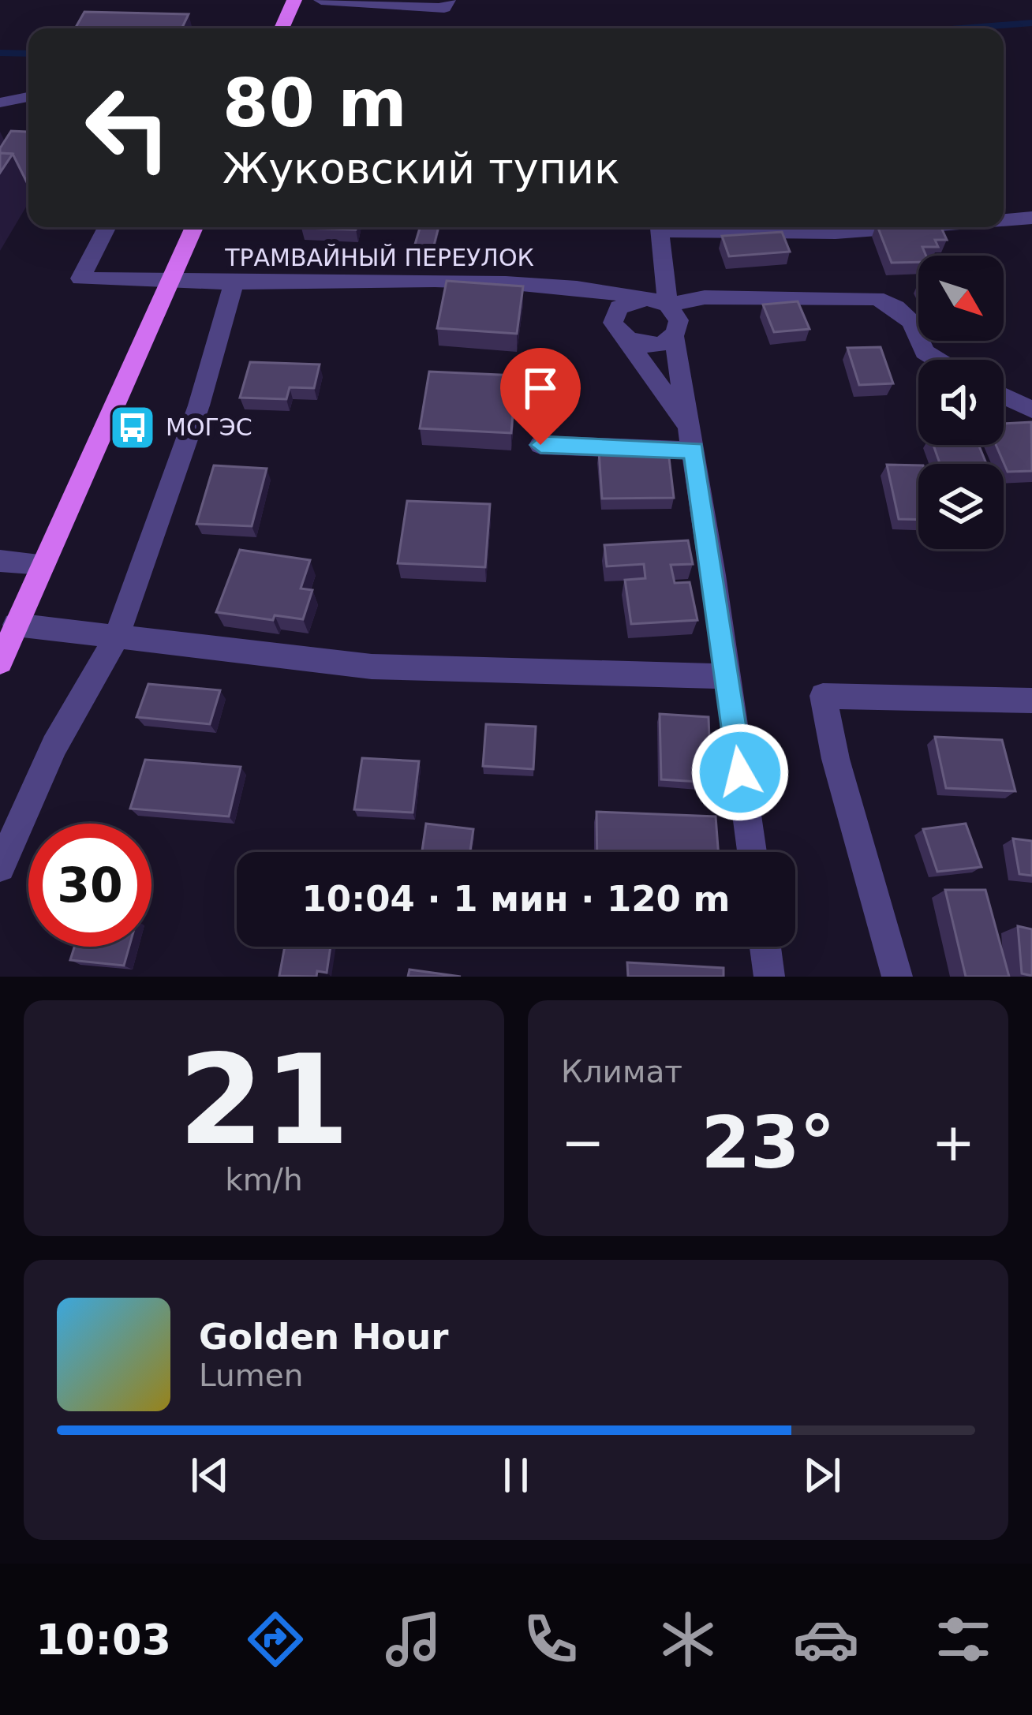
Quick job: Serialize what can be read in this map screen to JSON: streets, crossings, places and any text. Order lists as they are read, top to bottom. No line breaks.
{"streets":{"street":["ТРАМВАЙНЫЙ ПЕРЕУЛОК"]},"places":{"bus stop":["МОГЭС"]},"north":"bottom right","page":{"turn":["80 m","Жуковский тупик"],"limit":"30","trip":"10:04 · 1 мин · 120 m","tile":[["21","km/h"],"Климат"],"heat":["−","23°","+"],"song":["Golden Hour","Lumen"],"tabs":"10:03"}}
